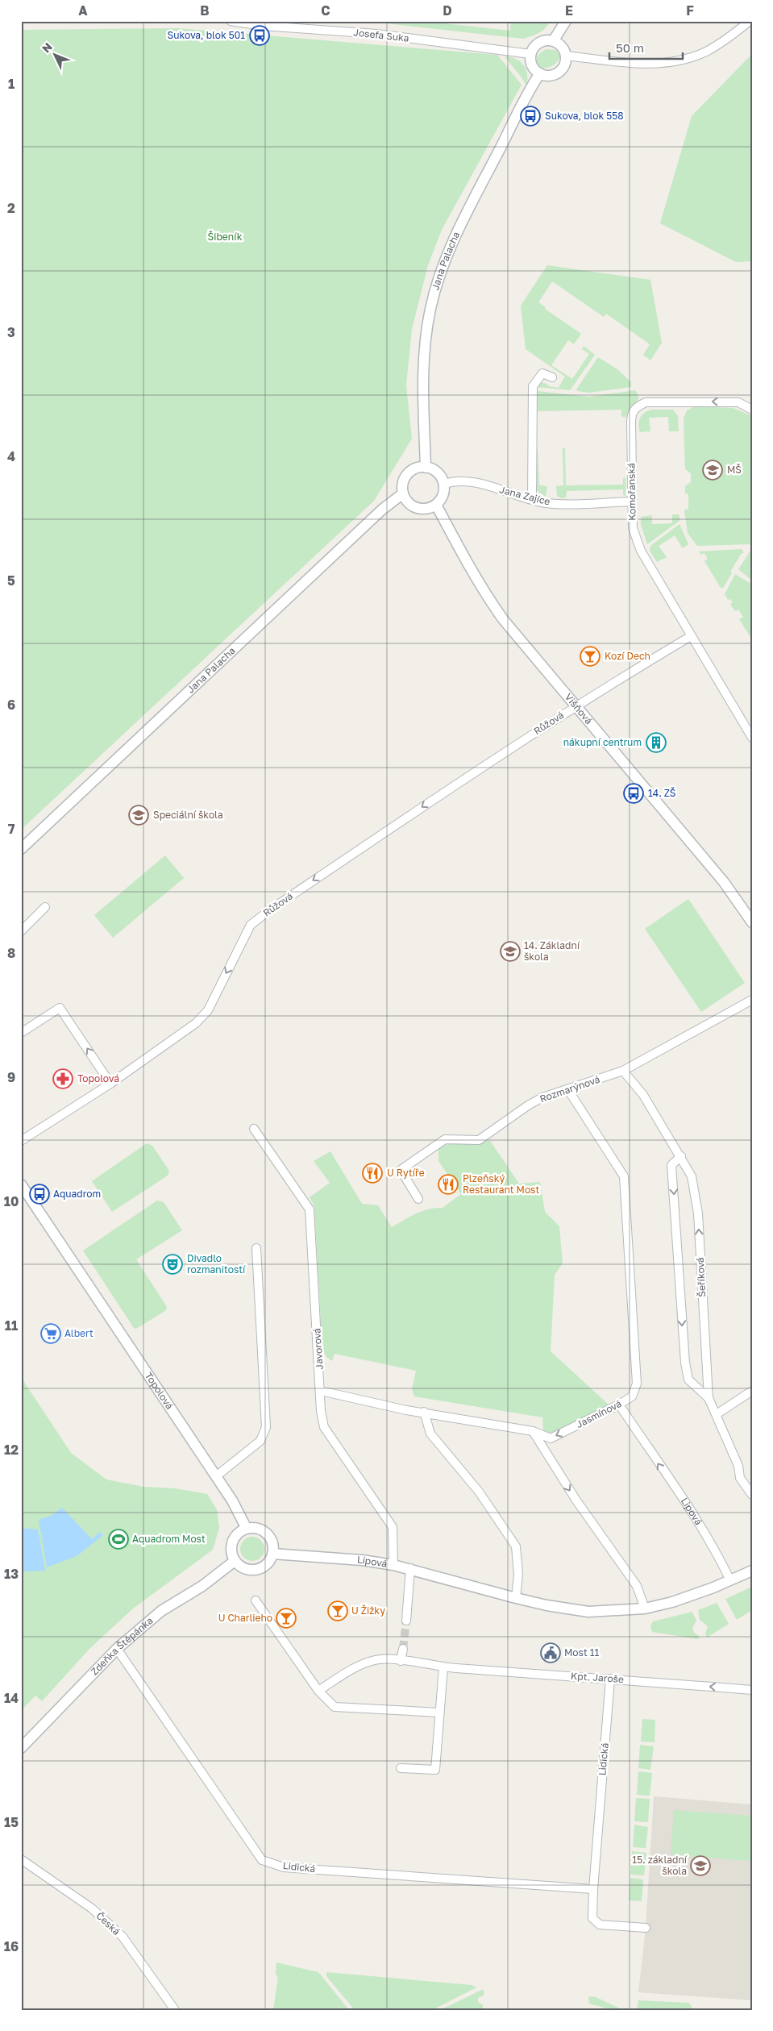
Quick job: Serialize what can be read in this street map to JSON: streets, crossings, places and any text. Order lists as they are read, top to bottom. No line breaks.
{"streets":{"street":["Josefa Suka","Jana Palacha","Komořanská","Jana Zajíce","Višňová","Růžová","Rozmarýnová","Šeříková","Javorová","Topolová","Jasmínová","Lipová","Zdeňka Štěpánka","Kpt. Jaroše","Lidická","Česká"]},"crossings":[["Josefa Suka","Jana Palacha"],["Jana Palacha","Jana Zajíce"],["Jana Palacha","Višňová"],["Komořanská","Jana Zajíce"],["Komořanská","Růžová"],["Jana Zajíce","Višňová"],["Višňová","Růžová"],["Rozmarýnová","Šeříková"],["Rozmarýnová","Jasmínová"],["Javorová","Jasmínová"],["Javorová","Lipová"],["Topolová","Lipová"],["Topolová","Zdeňka Štěpánka"],["Jasmínová","Lipová"],["Lipová","Zdeňka Štěpánka"],["Zdeňka Štěpánka","Lidická"],["Kpt. Jaroše","Lidická"]],"one_way":["Růžová"],"parks":["Šibeník"],"places":{"bus stop":["Sukova, blok 501","Sukova, blok 558","14. ZŠ","Aquadrom"],"school or university":["MŠ","Speciální škola","14. Základní škola","15. základní škola"],"bar":["Kozí Dech","U Žižky","U Charlieho"],"building":["nákupní centrum"],"pharmacy":["Topolová"],"restaurant":["U Rytíře","Plzeňský Restaurant Most"],"theatre":["Divadlo rozmanitostí"],"supermarket":["Albert"],"sports":["Aquadrom Most"],"public building":["Most 11"]},"scale_bar":"50 m","north":"top left","grid":{"columns":["A","B","C","D","E","F"],"rows":["1","2","3","4","5","6","7","8","9","10","11","12","13","14","15","16"]}}
